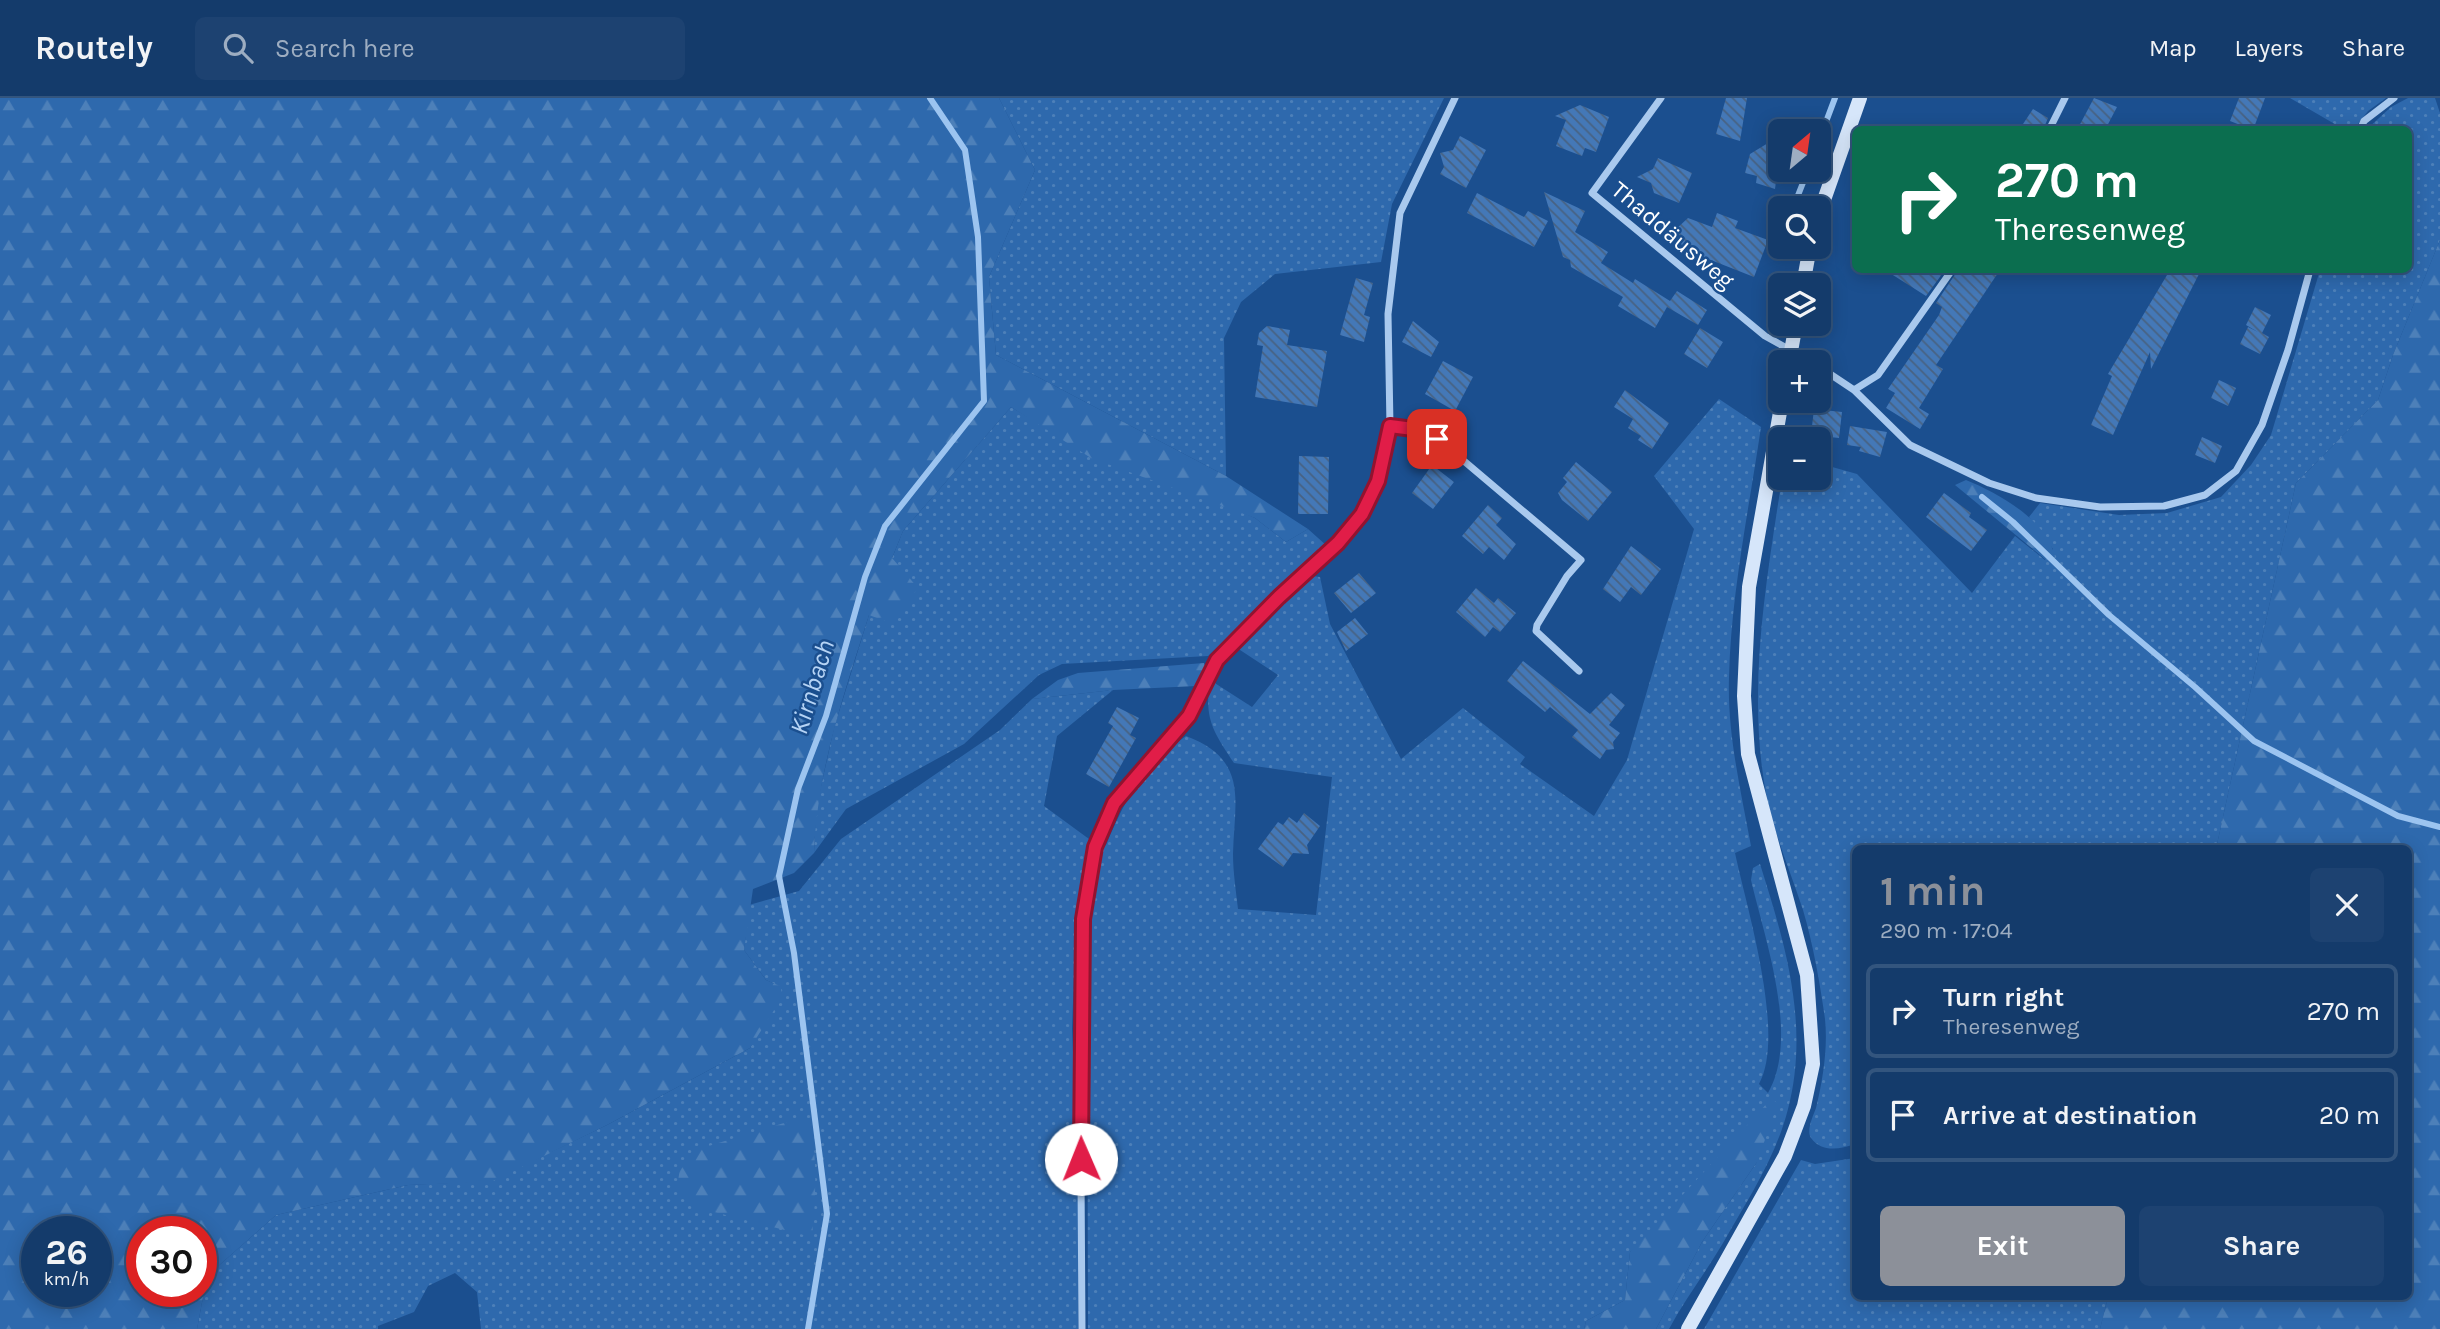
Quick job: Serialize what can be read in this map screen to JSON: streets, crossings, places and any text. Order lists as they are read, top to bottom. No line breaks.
{"streets":{"street":["Thaddäusweg"]},"water":["Kirnbach"],"north":"top right","page":{"header":"Routely","search":"Search here","nav":["Map","Layers","Share"],"map_buttons":["+","−"],"turn":["270 m","Theresenweg"],"heading":["1 min","290 m · 17:04"],"list":[{"name":"Turn right","note":"Theresenweg","value":"270 m"},{"name":"Arrive at destination","value":"20 m"}],"buttons":["Exit","Share"],"speed":"26 km/h","limit":"30"}}
